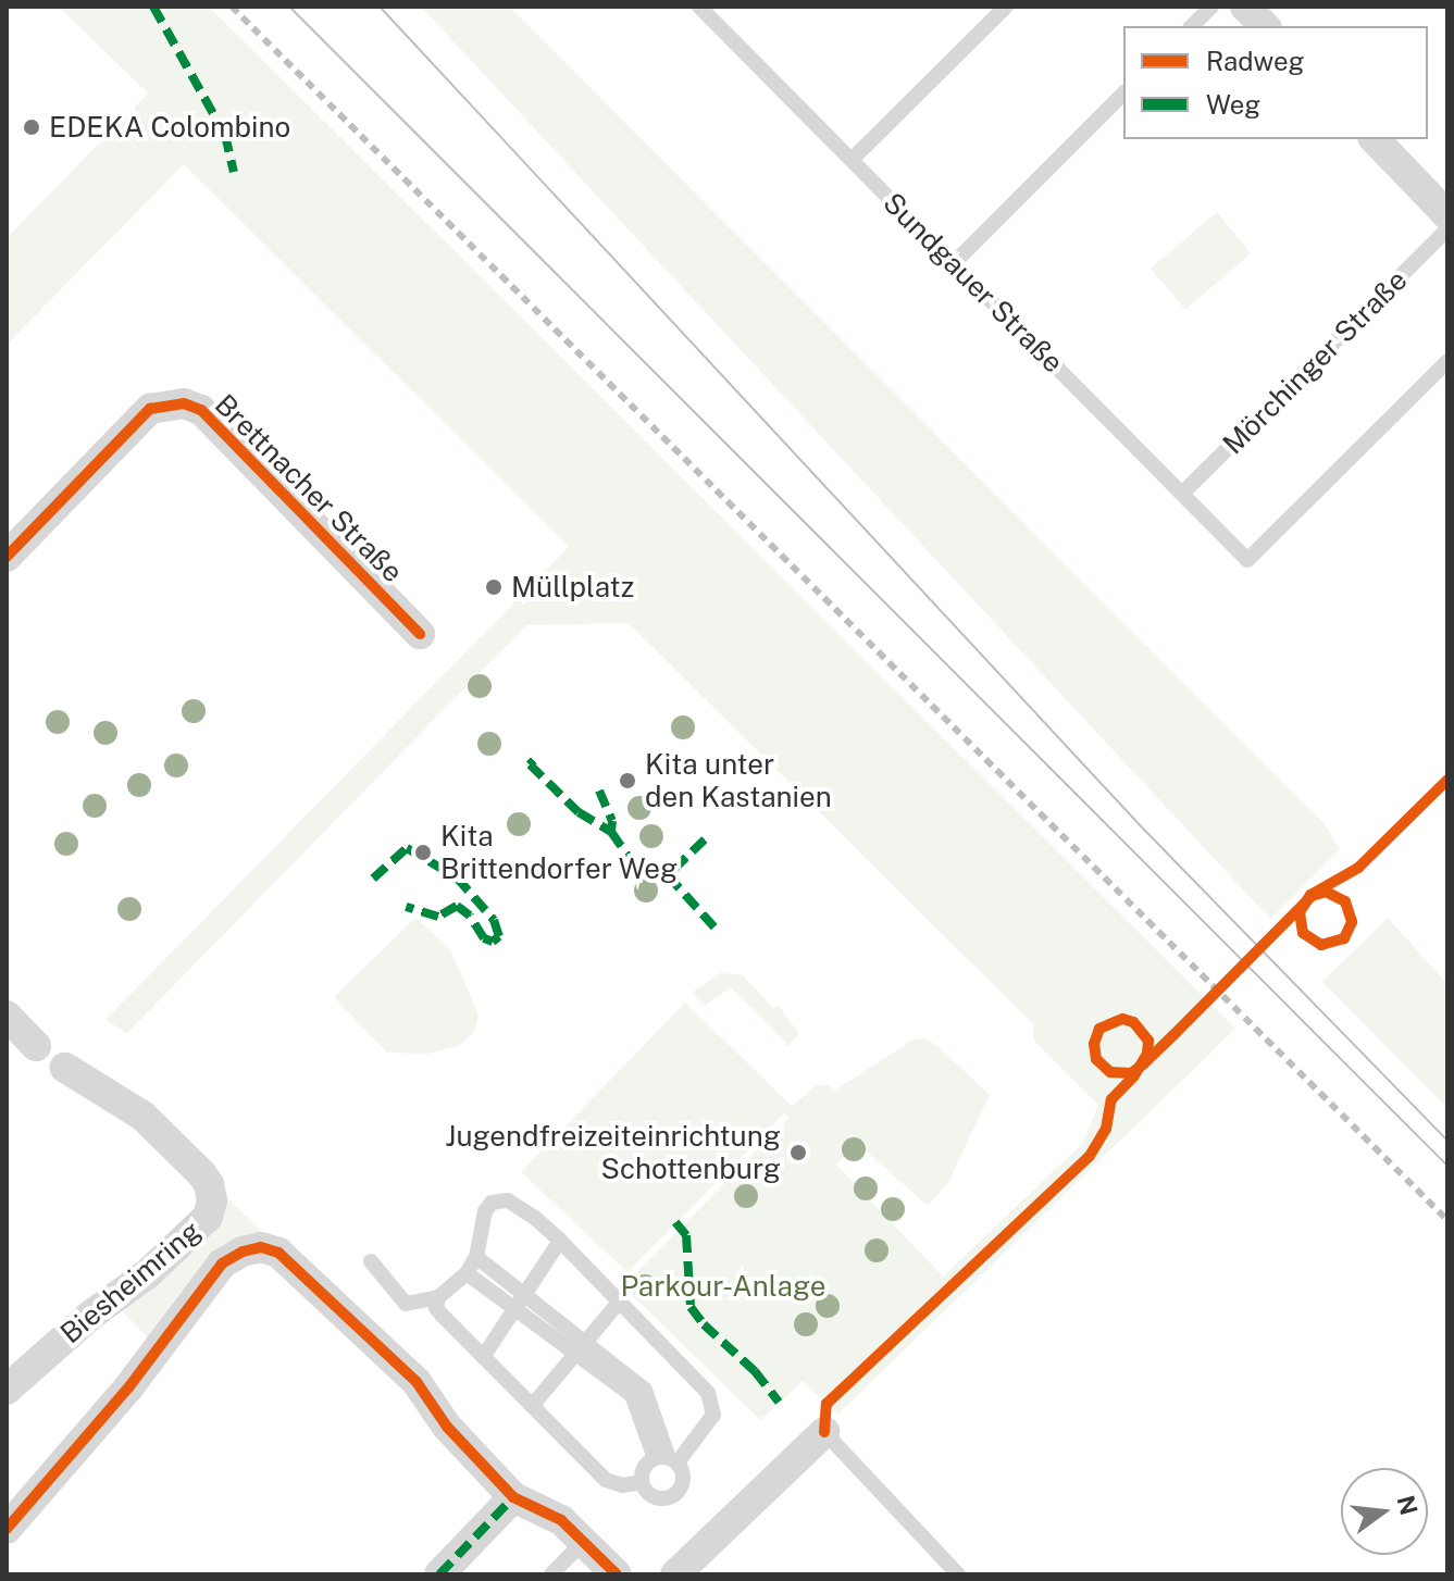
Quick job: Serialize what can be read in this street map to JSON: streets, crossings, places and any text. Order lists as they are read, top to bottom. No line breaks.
{"streets":{"street":["Brettnacher Straße","Biesheimring"],"lane":["Sundgauer Straße","Mörchinger Straße"]},"crossings":[["Sundgauer Straße","Mörchinger Straße"]],"parks":["Parkour-Anlage"],"places":["EDEKA Colombino","Müllplatz","Kita unter den Kastanien","Kita Brittendorfer Weg","Jugendfreizeiteinrichtung Schottenburg"],"legend":["Radweg","Weg"],"north":"right"}
